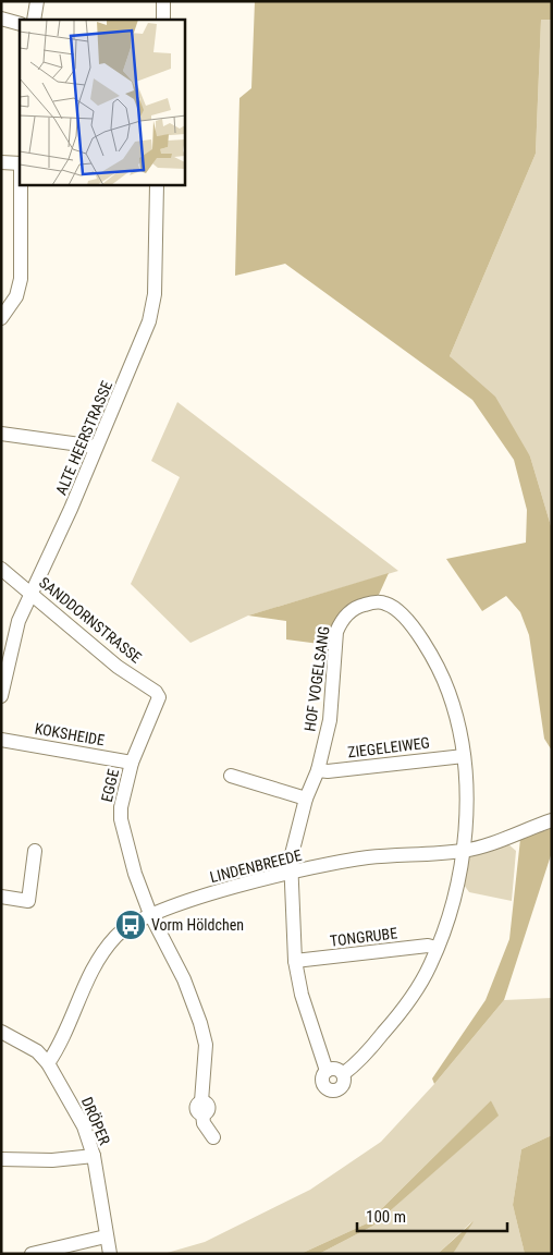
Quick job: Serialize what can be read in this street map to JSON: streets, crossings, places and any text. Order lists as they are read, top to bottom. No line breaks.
{"streets":{"street":["ALTE HEERSTRASSE","SANDDORNSTRASSE","HOF VOGELSANG","KOKSHEIDE","ZIEGELEIWEG","EGGE","LINDENBREEDE","TONGRUBE","DRÖPER"]},"crossings":[["ALTE HEERSTRASSE","SANDDORNSTRASSE"],["SANDDORNSTRASSE","EGGE"],["HOF VOGELSANG","ZIEGELEIWEG"],["HOF VOGELSANG","LINDENBREEDE"],["HOF VOGELSANG","TONGRUBE"],["KOKSHEIDE","EGGE"],["EGGE","LINDENBREEDE"],["LINDENBREEDE","DRÖPER"]],"places":{"bus stop":["Vorm Höldchen"]},"scale_bar":"100 m"}
